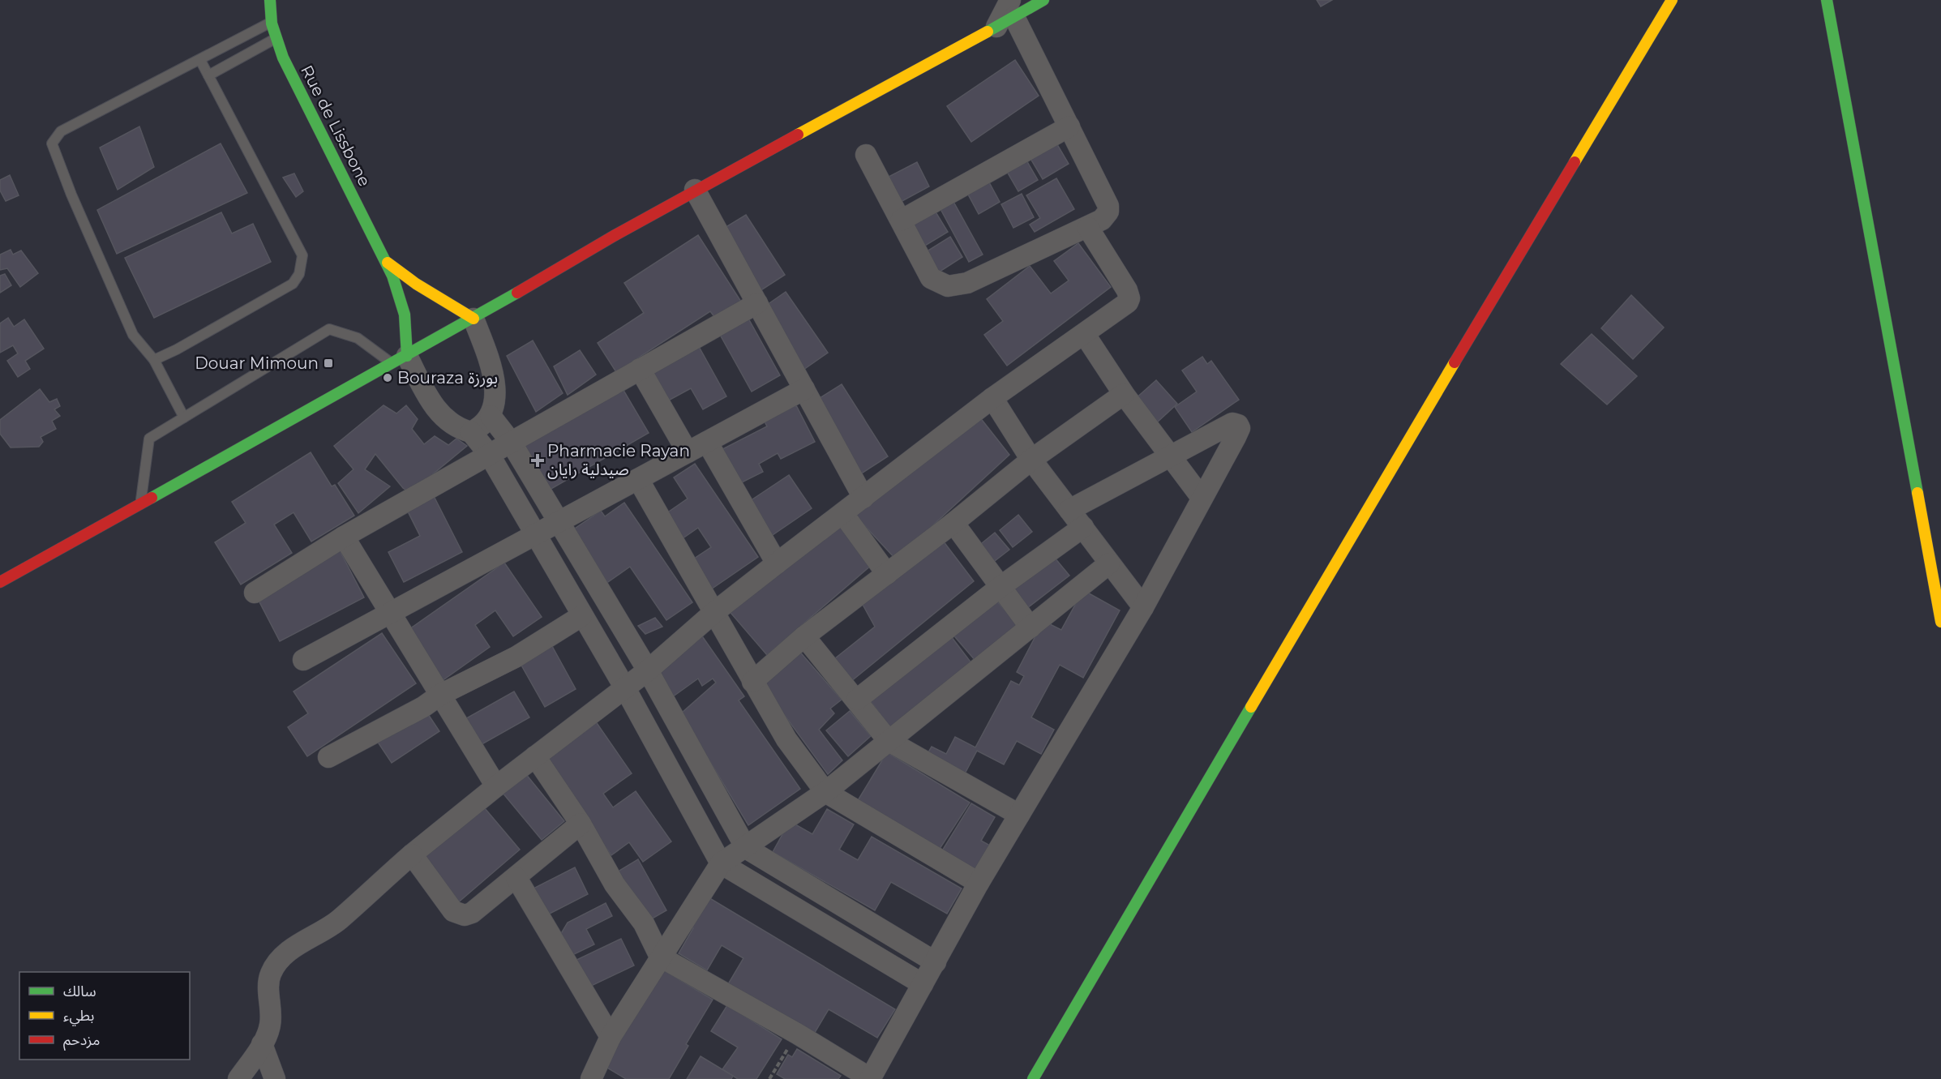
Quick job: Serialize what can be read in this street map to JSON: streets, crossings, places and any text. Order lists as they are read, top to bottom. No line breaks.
{"streets":{"main road":["Rue de Lissbone"]},"places":{"transit":["Douar Mimoun"],"other":["Bouraza بورزة"],"health":["Pharmacie Rayan صيدلية رايان"]},"legend":["سالك","بطيء","مزدحم"]}
